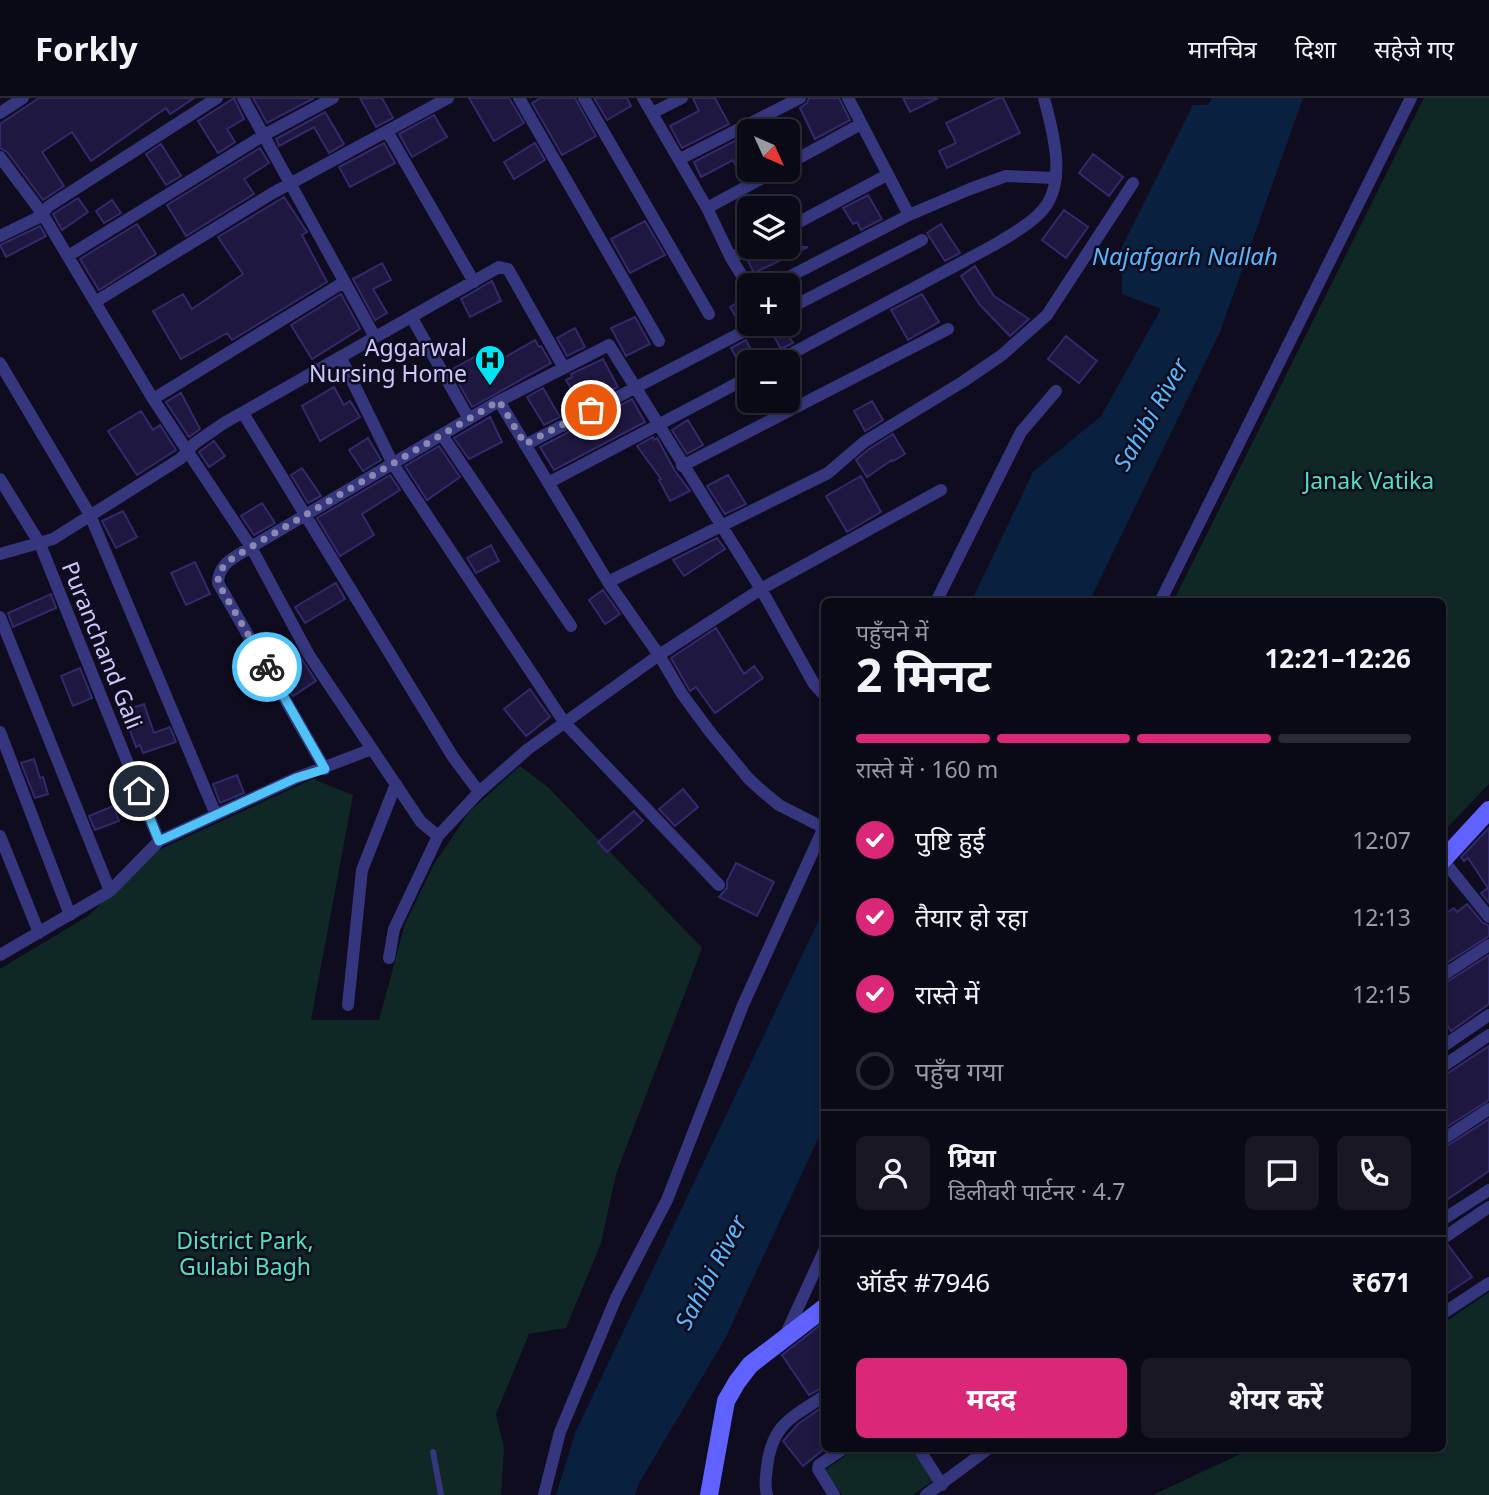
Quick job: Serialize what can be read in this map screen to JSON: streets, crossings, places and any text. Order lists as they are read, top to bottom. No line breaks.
{"streets":{"street":["Puranchand Gali"]},"water":["Najafgarh Nallah","Sahibi River"],"parks":["Janak Vatika","District Park, Gulabi Bagh"],"places":{"hospital":["Aggarwal Nursing Home"]},"north":"bottom right","page":{"header":"Forkly","nav":["मानचित्र","दिशा","सहेजे गए"],"map_buttons":["+","−"],"heading":["2 मिनट","पहुँचने में","12:21–12:26"],"panel":["प्रिया","डिलीवरी पार्टनर · 4.7","ऑर्डर #7946","₹671"],"bar":"रास्ते में · 160 m","list":[["पुष्टि हुई","12:07"],["तैयार हो रहा","12:13"],["रास्ते में","12:15"],"पहुँच गया"],"buttons":["मदद","शेयर करें"]}}
